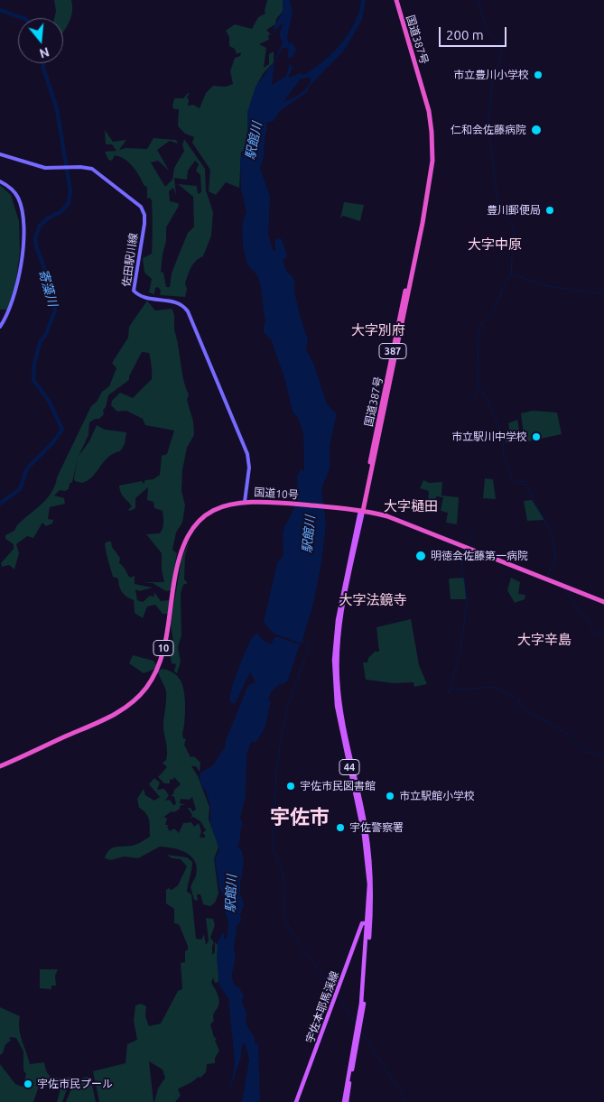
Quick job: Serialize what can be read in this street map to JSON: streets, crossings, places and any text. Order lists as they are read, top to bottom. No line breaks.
{"streets":{"highway":["国道387号","387","国道10号","10"],"main road":["佐田駅川線","44","宇佐本耶馬渓線"]},"crossings":[["国道387号","国道10号"],["国道387号","44"],["佐田駅川線","国道10号"],["国道10号","44"],["44","宇佐本耶馬渓線"]],"districts":["大字中原","大字別府","大字樋田","大字法鏡寺","大字辛島","宇佐市"],"water":["駅館川","寄藻川"],"places":["市立豊川小学校","仁和会佐藤病院","豊川郵便局","市立駅川中学校","明徳会佐藤第一病院","宇佐市民図書館","市立駅館小学校","宇佐警察署","宇佐市民プール"],"scale_bar":"200 m","north":"bottom"}
